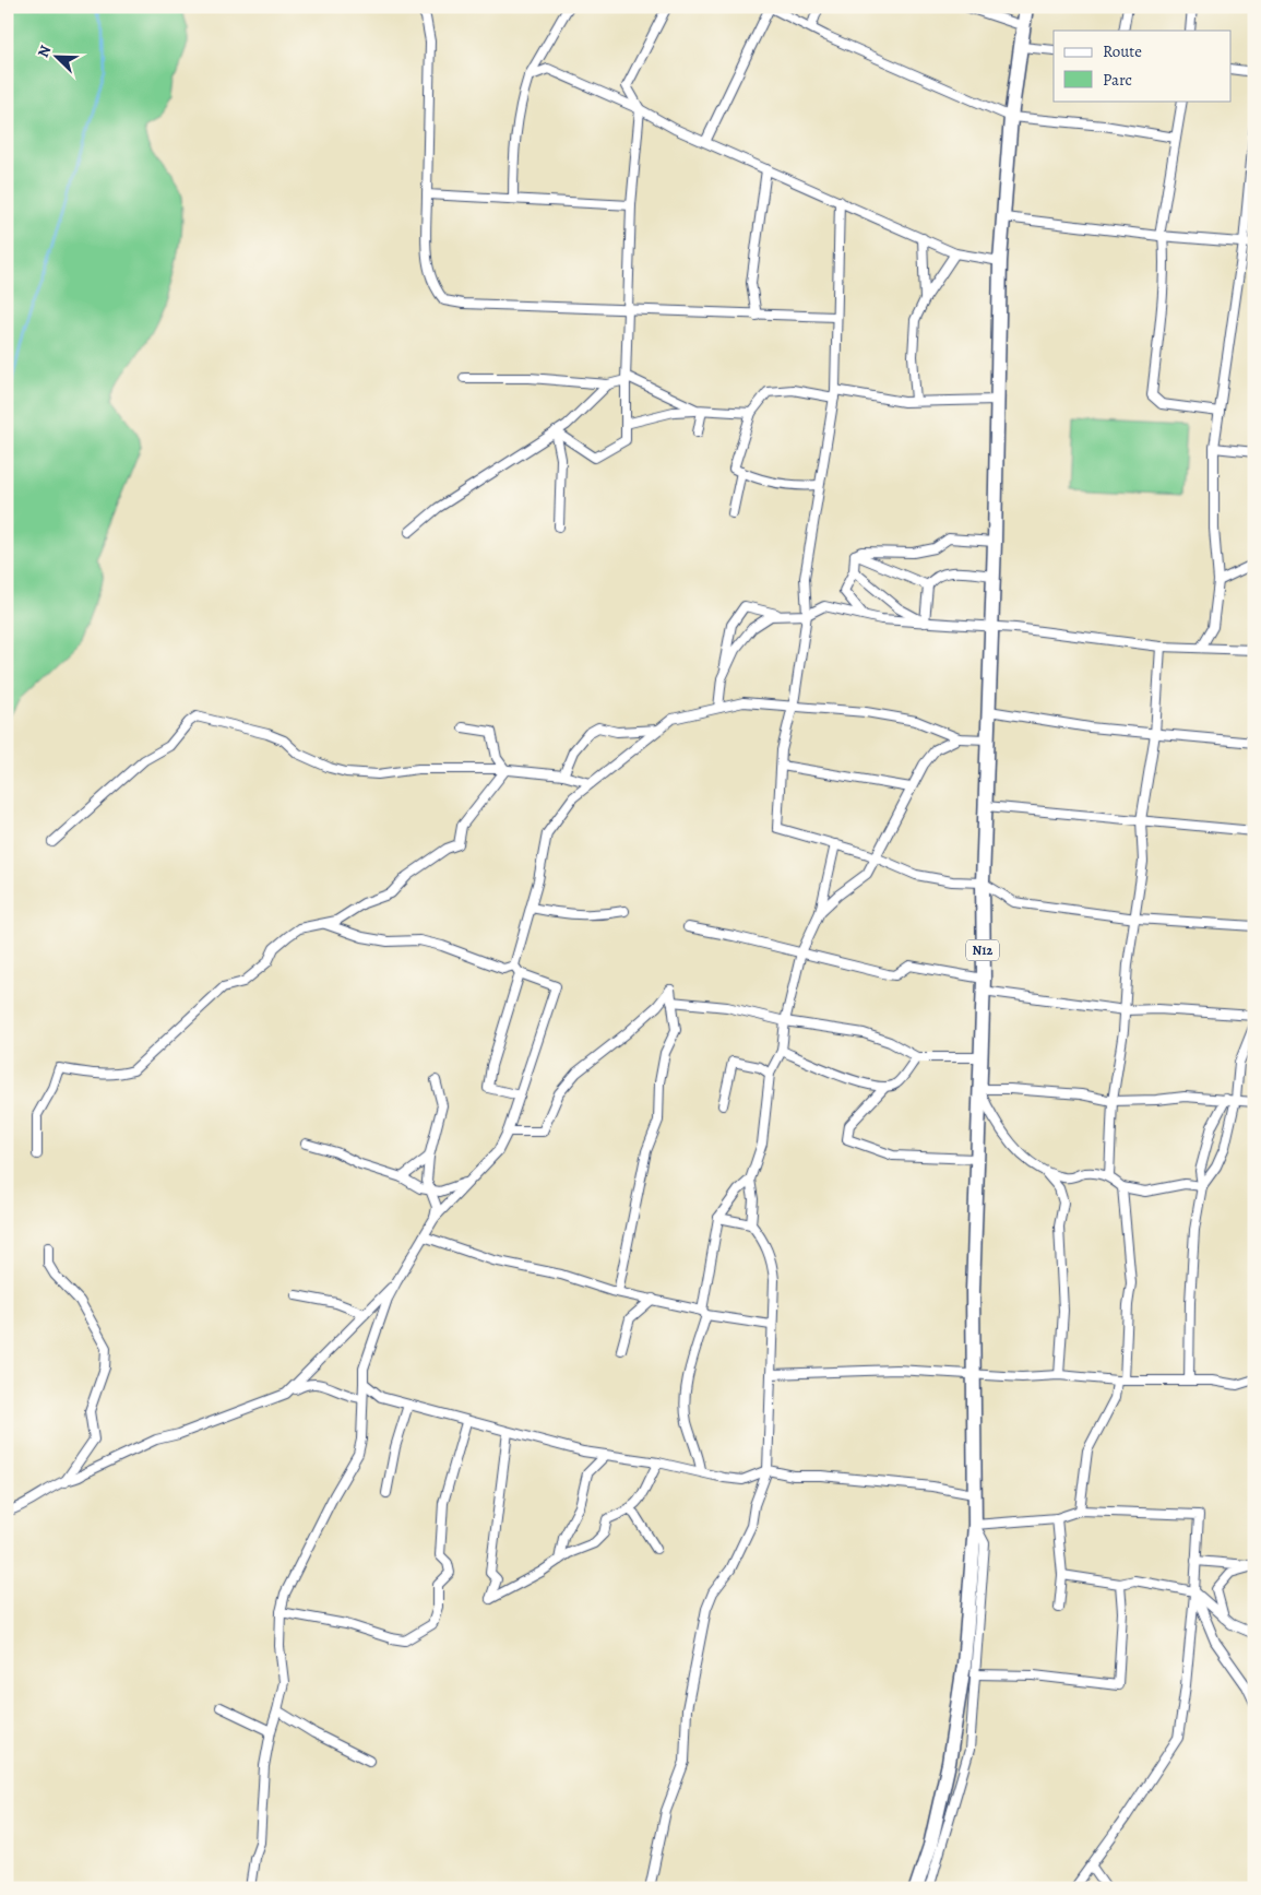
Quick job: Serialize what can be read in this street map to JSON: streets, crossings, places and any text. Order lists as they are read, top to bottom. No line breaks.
{"streets":{"main road":["N12"]},"legend":["Route","Parc"],"north":"top left"}
